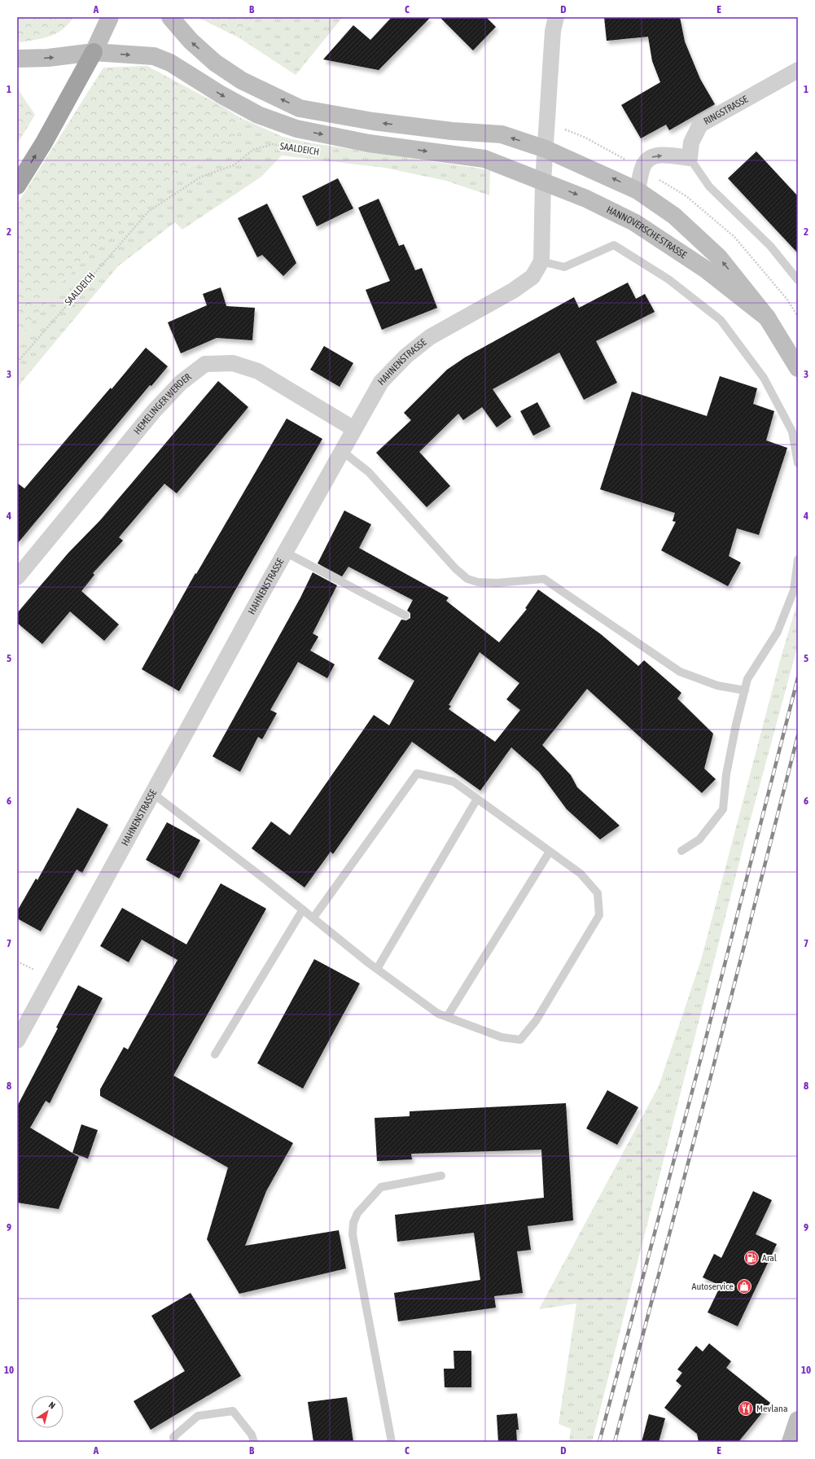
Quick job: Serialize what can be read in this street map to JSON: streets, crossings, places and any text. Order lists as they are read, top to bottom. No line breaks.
{"streets":{"main road":["HANNOVERSCHE STRASSE"],"street":["RINGSTRASSE","HAHNENSTRASSE","HEMELINGER WERDER"],"path":["SAALDEICH"]},"crossings":[["HANNOVERSCHE STRASSE","HAHNENSTRASSE"],["HAHNENSTRASSE","HEMELINGER WERDER"]],"places":{"fuel station":["Aral"],"shop":["Autoservice"],"restaurant":["Mevlana"]},"north":"top right","grid":{"columns":["A","B","C","D","E"],"rows":["1","2","3","4","5","6","7","8","9","10"]}}
